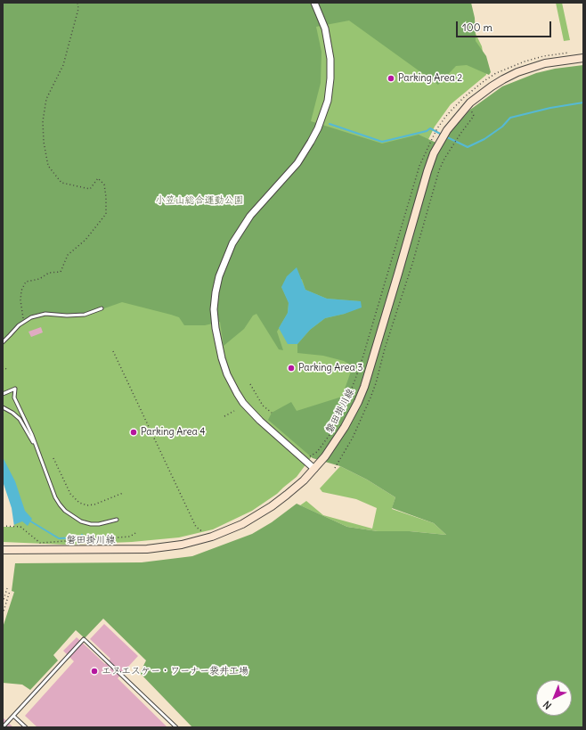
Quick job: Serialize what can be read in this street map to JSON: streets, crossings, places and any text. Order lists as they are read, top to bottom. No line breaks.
{"streets":{"main road":["磐田掛川線"]},"parks":["小笠山総合運動公園"],"places":["Parking Area 2","Parking Area 3","Parking Area 4","エヌエスケー・ワーナー袋井工場"],"scale_bar":"100 m","north":"bottom left"}
